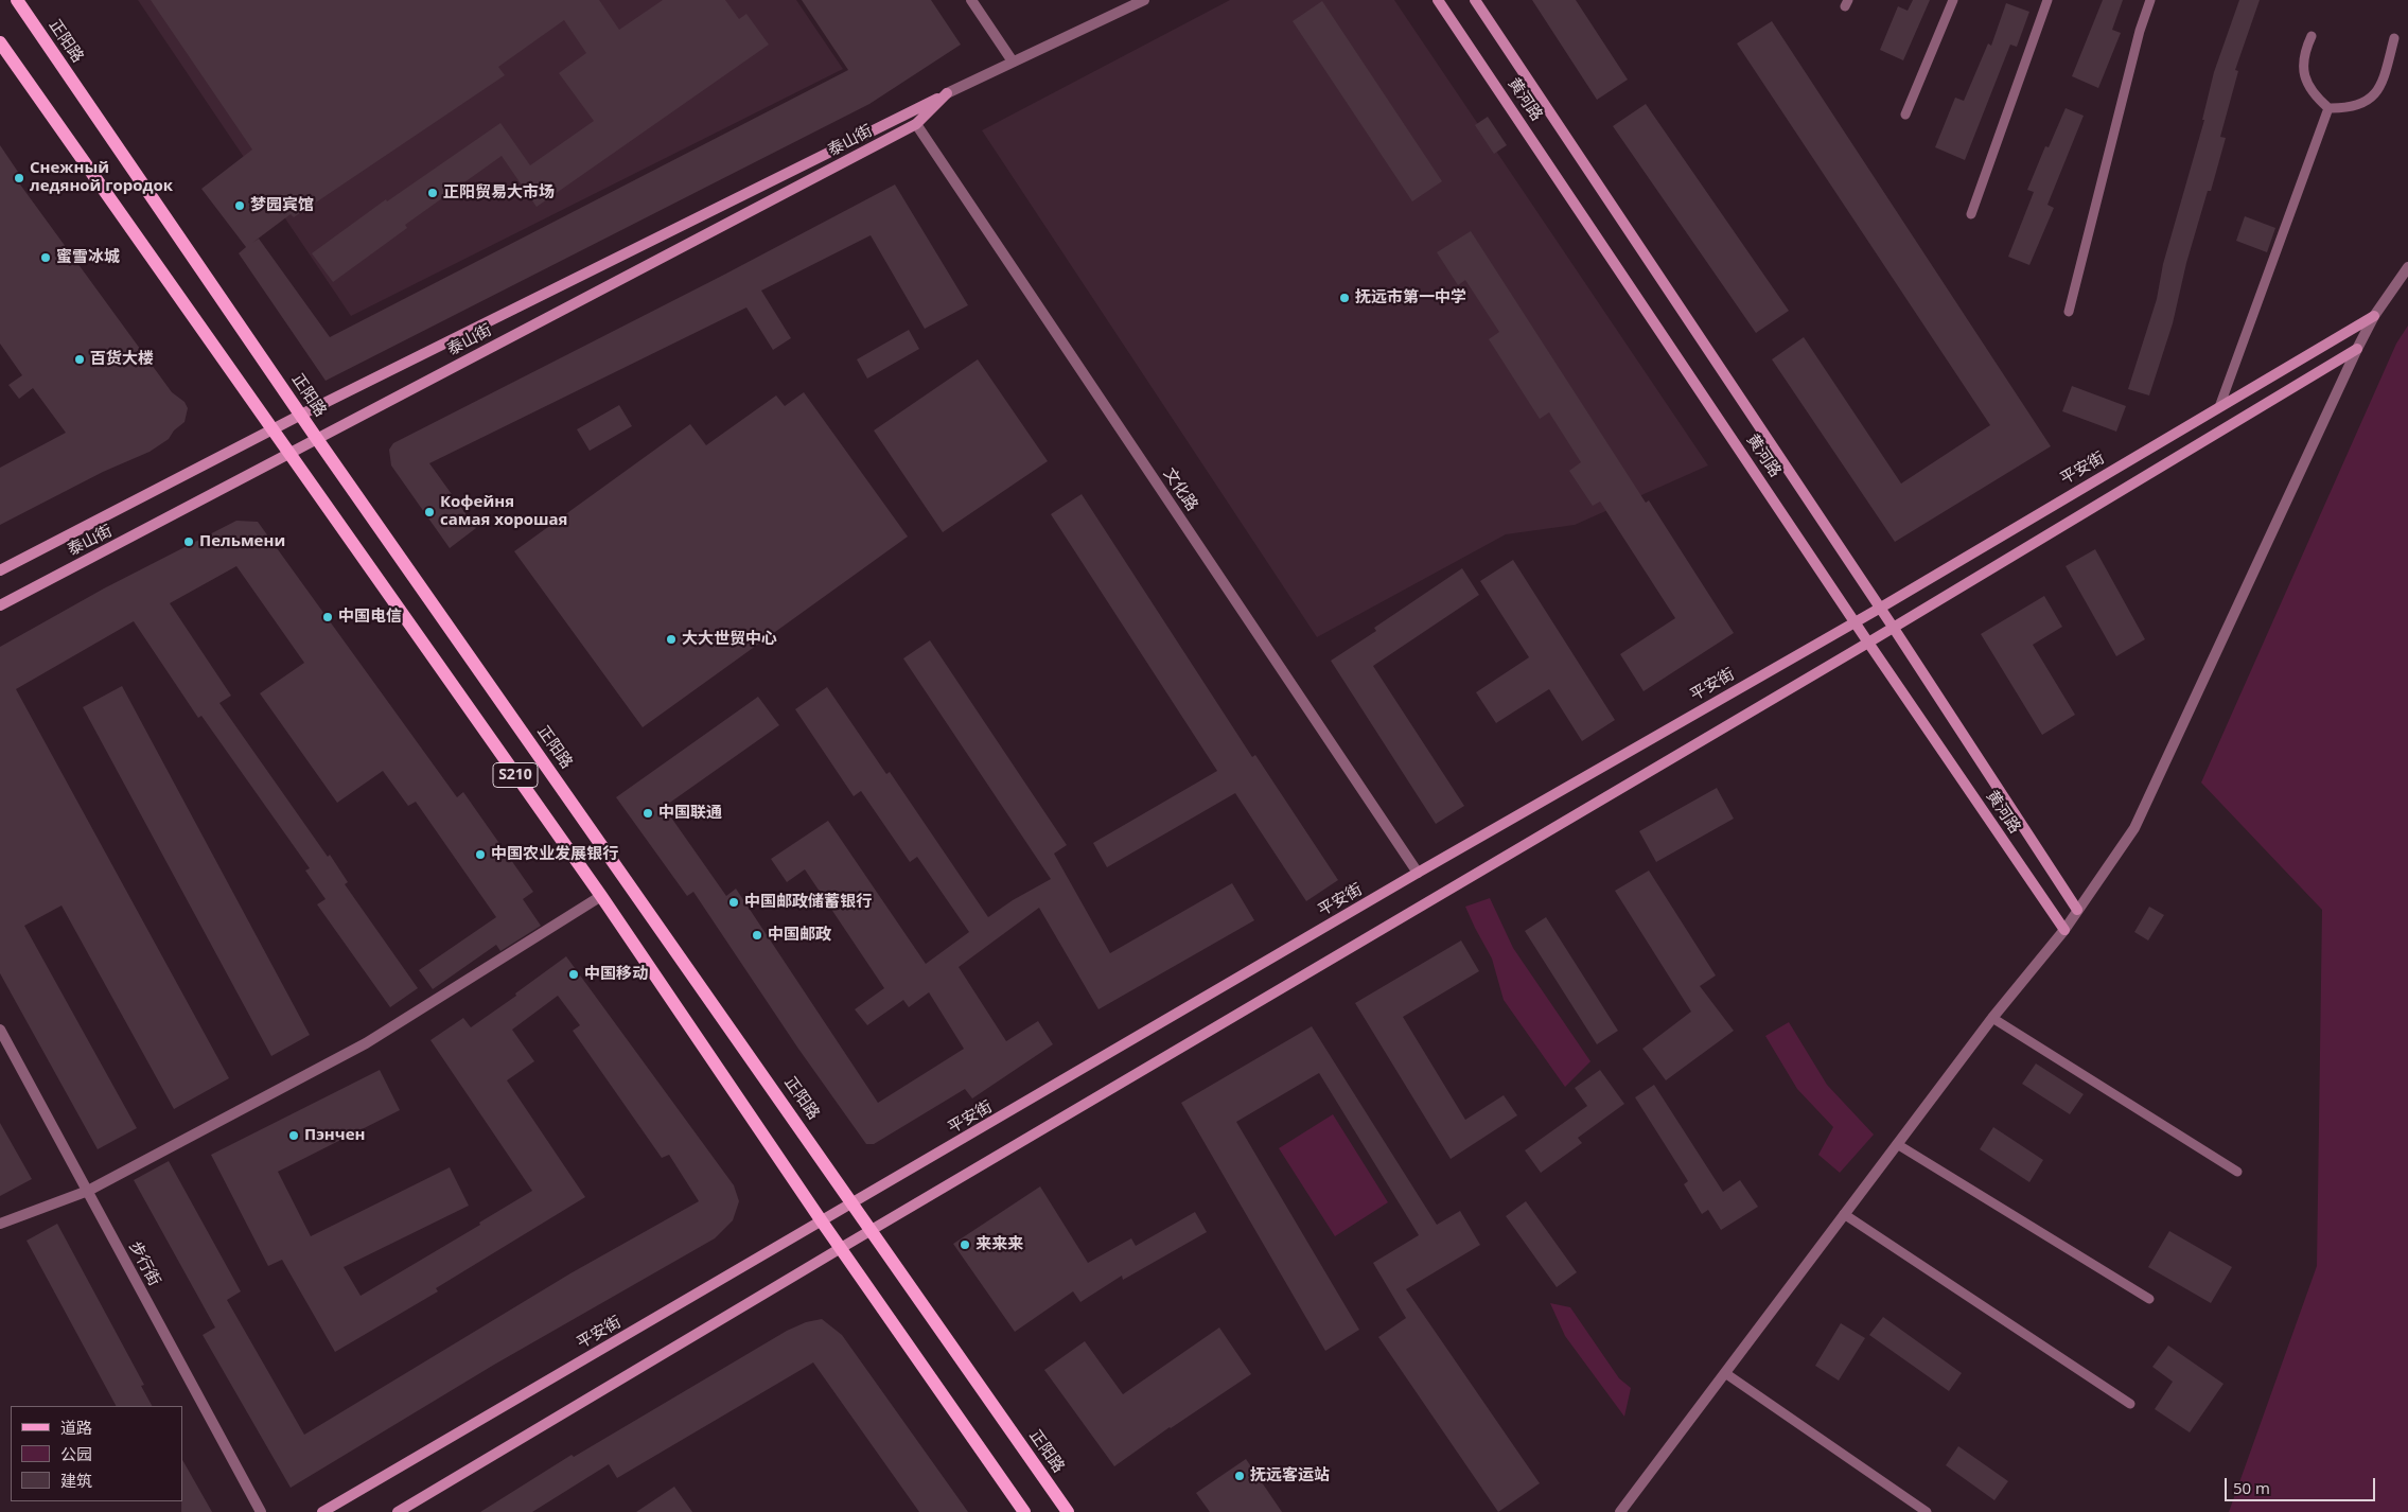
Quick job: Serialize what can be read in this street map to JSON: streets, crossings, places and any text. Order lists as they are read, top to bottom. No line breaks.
{"streets":{"main road":["正阳路","黄河路","泰山街","平安街","S210"],"street":["文化路","步行街"]},"crossings":[["正阳路","泰山街"],["正阳路","平安街"],["黄河路","平安街"],["泰山街","文化路"],["泰山街","S210"],["平安街","文化路"],["平安街","S210"]],"places":["Снежный ледяной городок","正阳贸易大市场","梦园宾馆","蜜雪冰城","抚远市第一中学","百货大楼","Кофейня самая хорошая","Пельмени","中国电信","大大世贸中心","中国联通","中国农业发展银行","中国邮政储蓄银行","中国邮政","中国移动","Пэнчен","来来来","抚远客运站"],"legend":["道路","公园","建筑"],"scale_bar":"50 m"}
